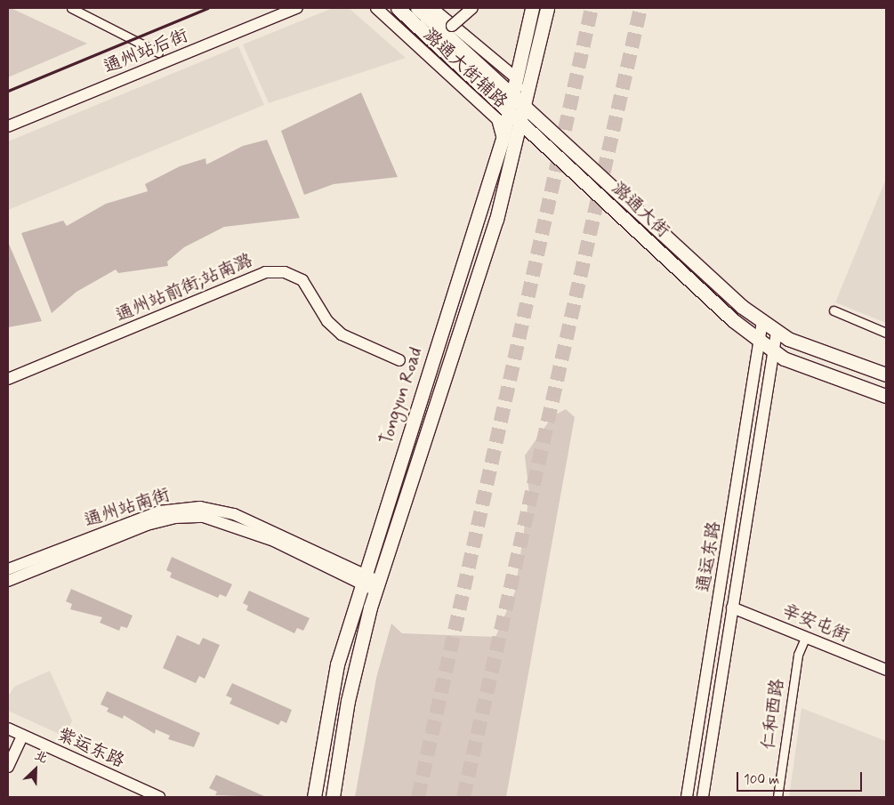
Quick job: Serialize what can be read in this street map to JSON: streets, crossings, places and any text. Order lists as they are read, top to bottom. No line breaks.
{"streets":{"main road":["通州站后街","潞通大街辅路","潞通大街","通州站前街;站南潞","Tongyun Road","通州站南街","通运东路","辛安屯街","紫运东路"],"street":["仁和西路"]},"crossings":[["潞通大街辅路","潞通大街"],["潞通大街辅路","Tongyun Road"],["潞通大街","Tongyun Road"],["潞通大街","通运东路"],["Tongyun Road","通州站南街"],["通运东路","辛安屯街"],["辛安屯街","仁和西路"]],"scale_bar":"100 m","north":"top right"}
